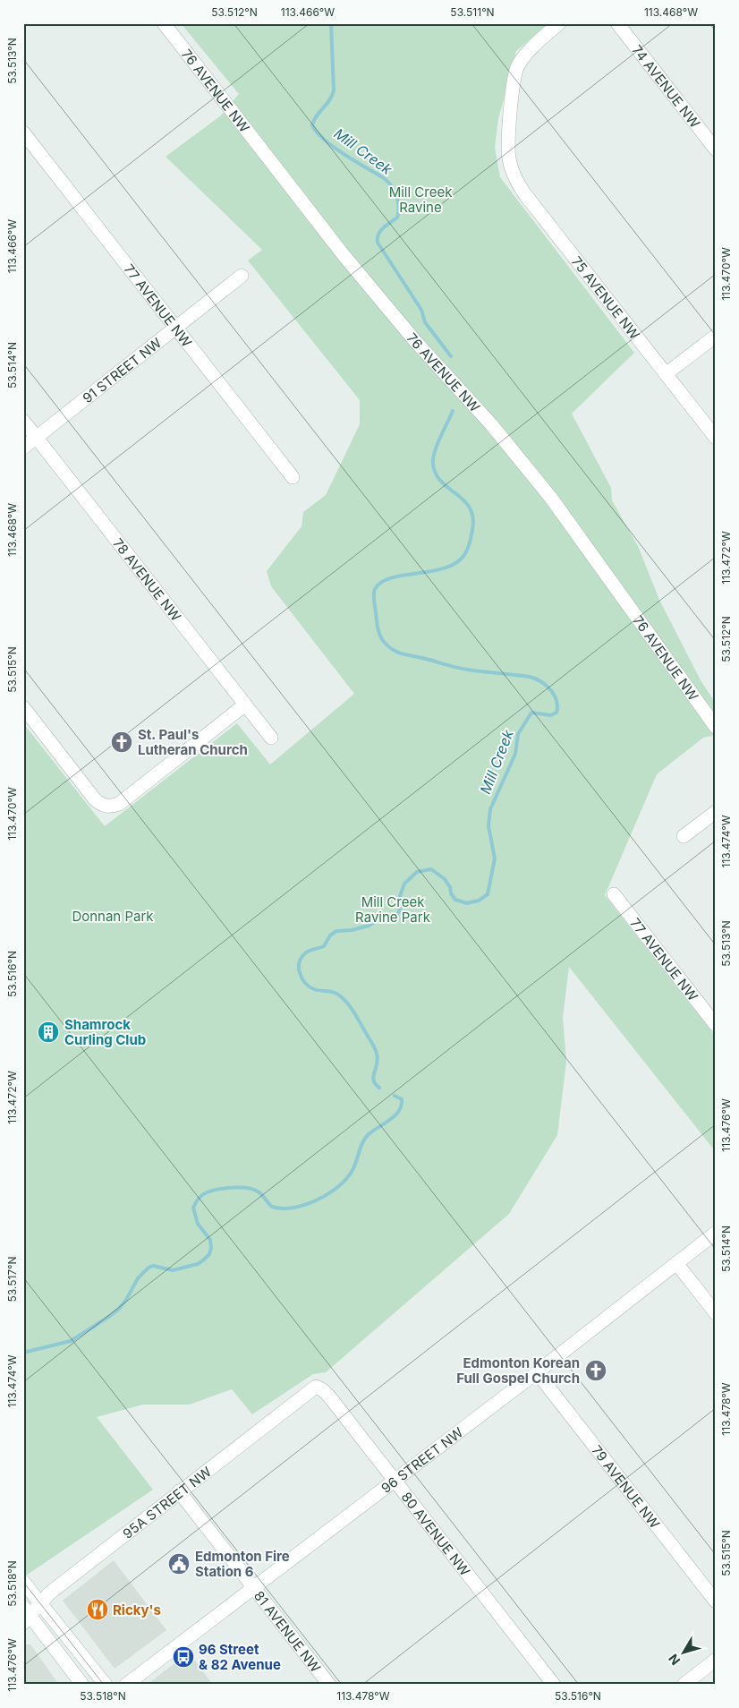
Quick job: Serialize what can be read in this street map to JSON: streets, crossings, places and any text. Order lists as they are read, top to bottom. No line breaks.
{"streets":{"street":["74 AVENUE NW","76 AVENUE NW","75 AVENUE NW","77 AVENUE NW","91 STREET NW","78 AVENUE NW","96 STREET NW","79 AVENUE NW","95A STREET NW","80 AVENUE NW","81 AVENUE NW"]},"crossings":[["77 AVENUE NW","91 STREET NW"],["91 STREET NW","78 AVENUE NW"],["96 STREET NW","79 AVENUE NW"],["96 STREET NW","80 AVENUE NW"],["96 STREET NW","81 AVENUE NW"],["95A STREET NW","80 AVENUE NW"],["95A STREET NW","81 AVENUE NW"]],"water":["Mill Creek"],"parks":["Mill Creek Ravine","Mill Creek Ravine Park","Donnan Park"],"places":{"church":["St. Paul's Lutheran Church","Edmonton Korean Full Gospel Church"],"building":["Shamrock Curling Club"],"public building":["Edmonton Fire Station 6"],"restaurant":["Ricky's"],"bus stop":["96 Street & 82 Avenue"]},"north":"bottom left","coordinates":["53.512°N","113.466°W","53.511°N","113.468°W","53.513°N","113.470°W","53.514°N","113.472°W","53.515°N","113.474°W","53.516°N","113.476°W","53.517°N","113.478°W","53.518°N"]}
